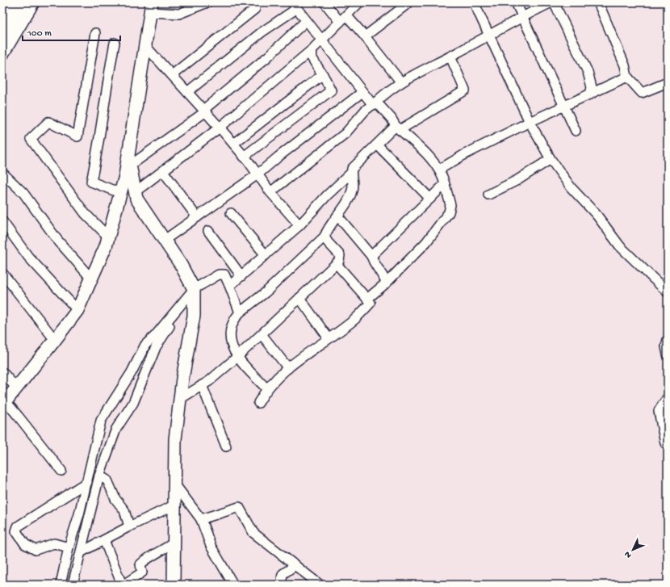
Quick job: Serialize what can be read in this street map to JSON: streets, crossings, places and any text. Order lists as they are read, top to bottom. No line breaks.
{"scale_bar":"100 m","north":"bottom left"}
